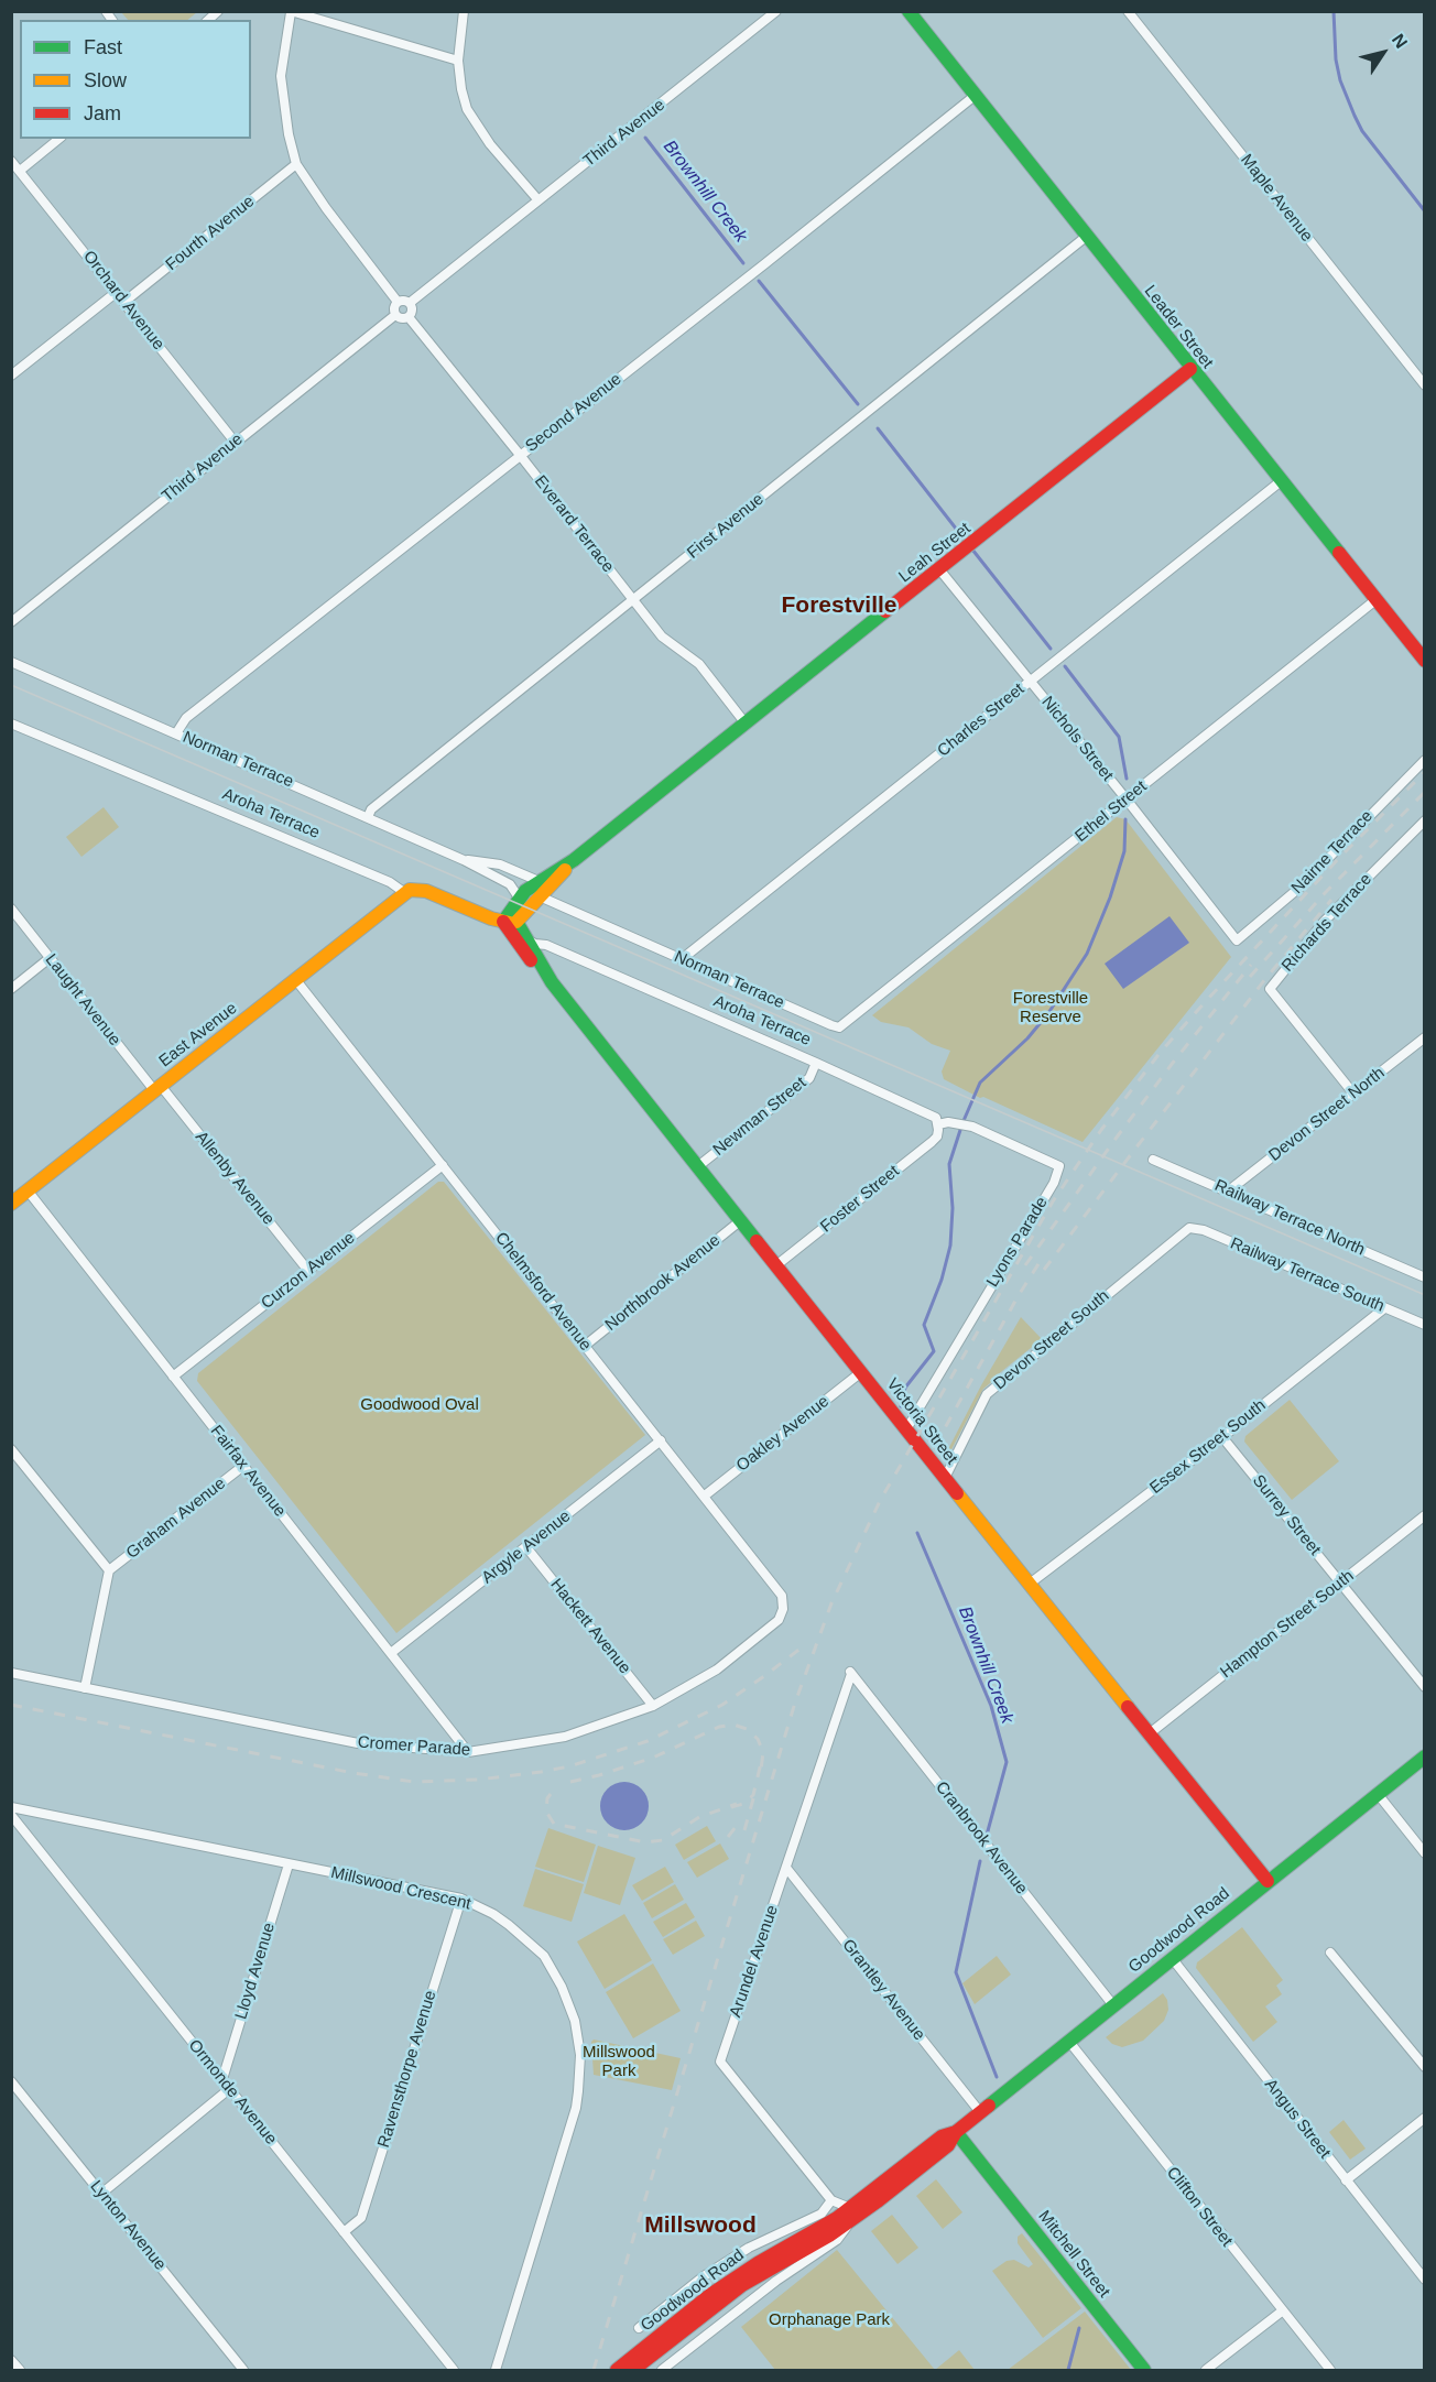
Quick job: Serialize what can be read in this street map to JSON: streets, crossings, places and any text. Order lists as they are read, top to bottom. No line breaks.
{"streets":{"street":["Third Avenue","Maple Avenue","Fourth Avenue","Orchard Avenue","Leader Street","Second Avenue","Everard Terrace","First Avenue","Leah Street","Charles Street","Nichols Street","Norman Terrace","Ethel Street","Aroha Terrace","Nairne Terrace","Richards Terrace","Laught Avenue","East Avenue","Devon Street North","Newman Street","Allenby Avenue","Foster Street","Railway Terrace North","Lyons Parade","Curzon Avenue","Railway Terrace South","Northbrook Avenue","Chelmsford Avenue","Devon Street South","Victoria Street","Oakley Avenue","Essex Street South","Fairfax Avenue","Surrey Street","Graham Avenue","Argyle Avenue","Hampton Street South","Hackett Avenue","Cromer Parade","Cranbrook Avenue","Millswood Crescent","Goodwood Road","Arundel Avenue","Lloyd Avenue","Grantley Avenue","Ravensthorpe Avenue","Ormonde Avenue","Angus Street","Clifton Street","Lynton Avenue","Mitchell Street"]},"crossings":[["Third Avenue","Orchard Avenue"],["Third Avenue","Everard Terrace"],["Fourth Avenue","Orchard Avenue"],["Leader Street","Second Avenue"],["Leader Street","First Avenue"],["Leader Street","Leah Street"],["Leader Street","Charles Street"],["Leader Street","Ethel Street"],["Second Avenue","Everard Terrace"],["Second Avenue","Norman Terrace"],["Everard Terrace","First Avenue"],["Everard Terrace","Leah Street"],["First Avenue","Norman Terrace"],["Leah Street","Nichols Street"],["Leah Street","Norman Terrace"],["Leah Street","Aroha Terrace"],["Leah Street","Victoria Street"],["Charles Street","Nichols Street"],["Charles Street","Norman Terrace"],["Nichols Street","Ethel Street"],["Nichols Street","Nairne Terrace"],["Norman Terrace","Ethel Street"],["Aroha Terrace","East Avenue"],["Aroha Terrace","Newman Street"],["Aroha Terrace","Foster Street"],["Aroha Terrace","Lyons Parade"],["Aroha Terrace","Victoria Street"],["Richards Terrace","Devon Street North"],["Laught Avenue","East Avenue"],["Laught Avenue","Allenby Avenue"],["East Avenue","Allenby Avenue"],["East Avenue","Chelmsford Avenue"],["East Avenue","Fairfax Avenue"],["Devon Street North","Railway Terrace North"],["Newman Street","Victoria Street"],["Allenby Avenue","Curzon Avenue"],["Foster Street","Lyons Parade"],["Foster Street","Victoria Street"],["Lyons Parade","Victoria Street"],["Curzon Avenue","Chelmsford Avenue"],["Curzon Avenue","Fairfax Avenue"],["Railway Terrace South","Devon Street South"],["Railway Terrace South","Essex Street South"],["Northbrook Avenue","Chelmsford Avenue"],["Northbrook Avenue","Victoria Street"],["Chelmsford Avenue","Oakley Avenue"],["Chelmsford Avenue","Argyle Avenue"],["Chelmsford Avenue","Cromer Parade"],["Devon Street South","Victoria Street"],["Victoria Street","Oakley Avenue"],["Victoria Street","Essex Street South"],["Victoria Street","Hampton Street South"],["Victoria Street","Goodwood Road"],["Essex Street South","Surrey Street"],["Fairfax Avenue","Graham Avenue"],["Fairfax Avenue","Argyle Avenue"],["Fairfax Avenue","Cromer Parade"],["Surrey Street","Hampton Street South"],["Argyle Avenue","Hackett Avenue"],["Hackett Avenue","Cromer Parade"],["Cranbrook Avenue","Goodwood Road"],["Cranbrook Avenue","Arundel Avenue"],["Millswood Crescent","Lloyd Avenue"],["Millswood Crescent","Ravensthorpe Avenue"],["Goodwood Road","Arundel Avenue"],["Goodwood Road","Grantley Avenue"],["Goodwood Road","Angus Street"],["Goodwood Road","Clifton Street"],["Goodwood Road","Mitchell Street"],["Arundel Avenue","Grantley Avenue"],["Lloyd Avenue","Ormonde Avenue"],["Ravensthorpe Avenue","Ormonde Avenue"]],"districts":["Forestville","Millswood"],"water":["Brownhill Creek"],"parks":["Forestville Reserve","Goodwood Oval","Millswood Park","Orphanage Park"],"legend":["Fast","Slow","Jam"],"north":"top right"}
